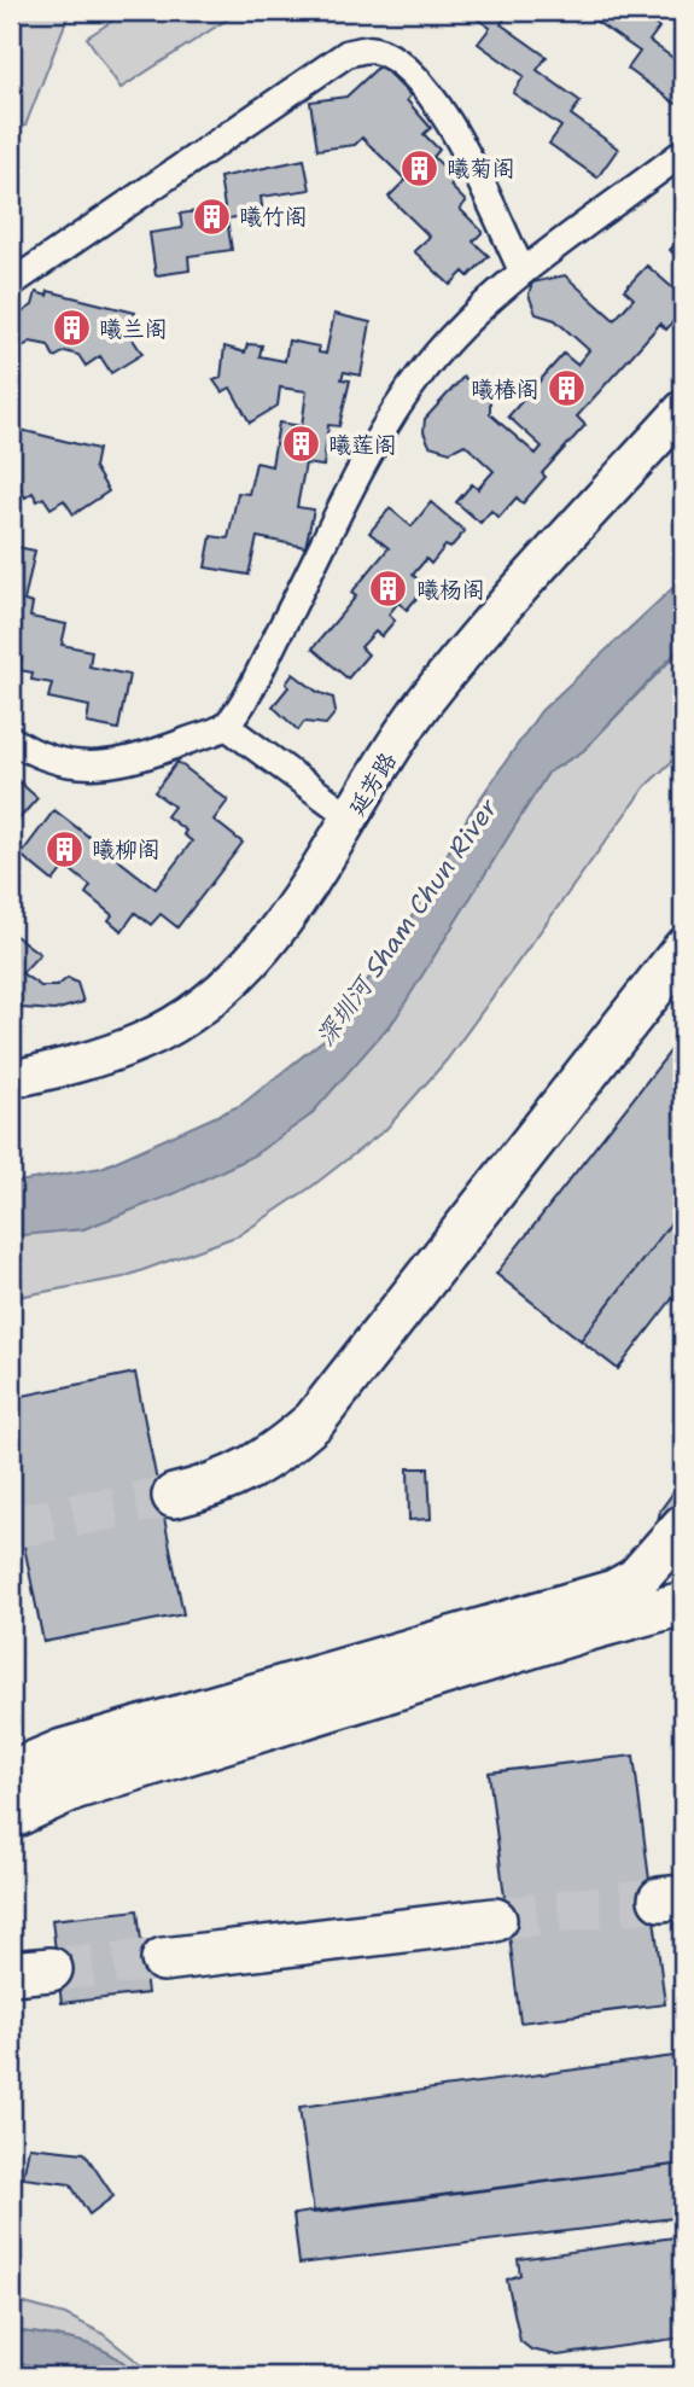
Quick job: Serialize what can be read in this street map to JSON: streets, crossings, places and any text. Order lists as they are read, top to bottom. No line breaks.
{"streets":{"main road":["延芳路"]},"water":["深圳河 Sham Chun River"],"places":{"building":["曦菊阁","曦竹阁","曦兰阁","曦椿阁","曦莲阁","曦杨阁","曦柳阁"]}}
